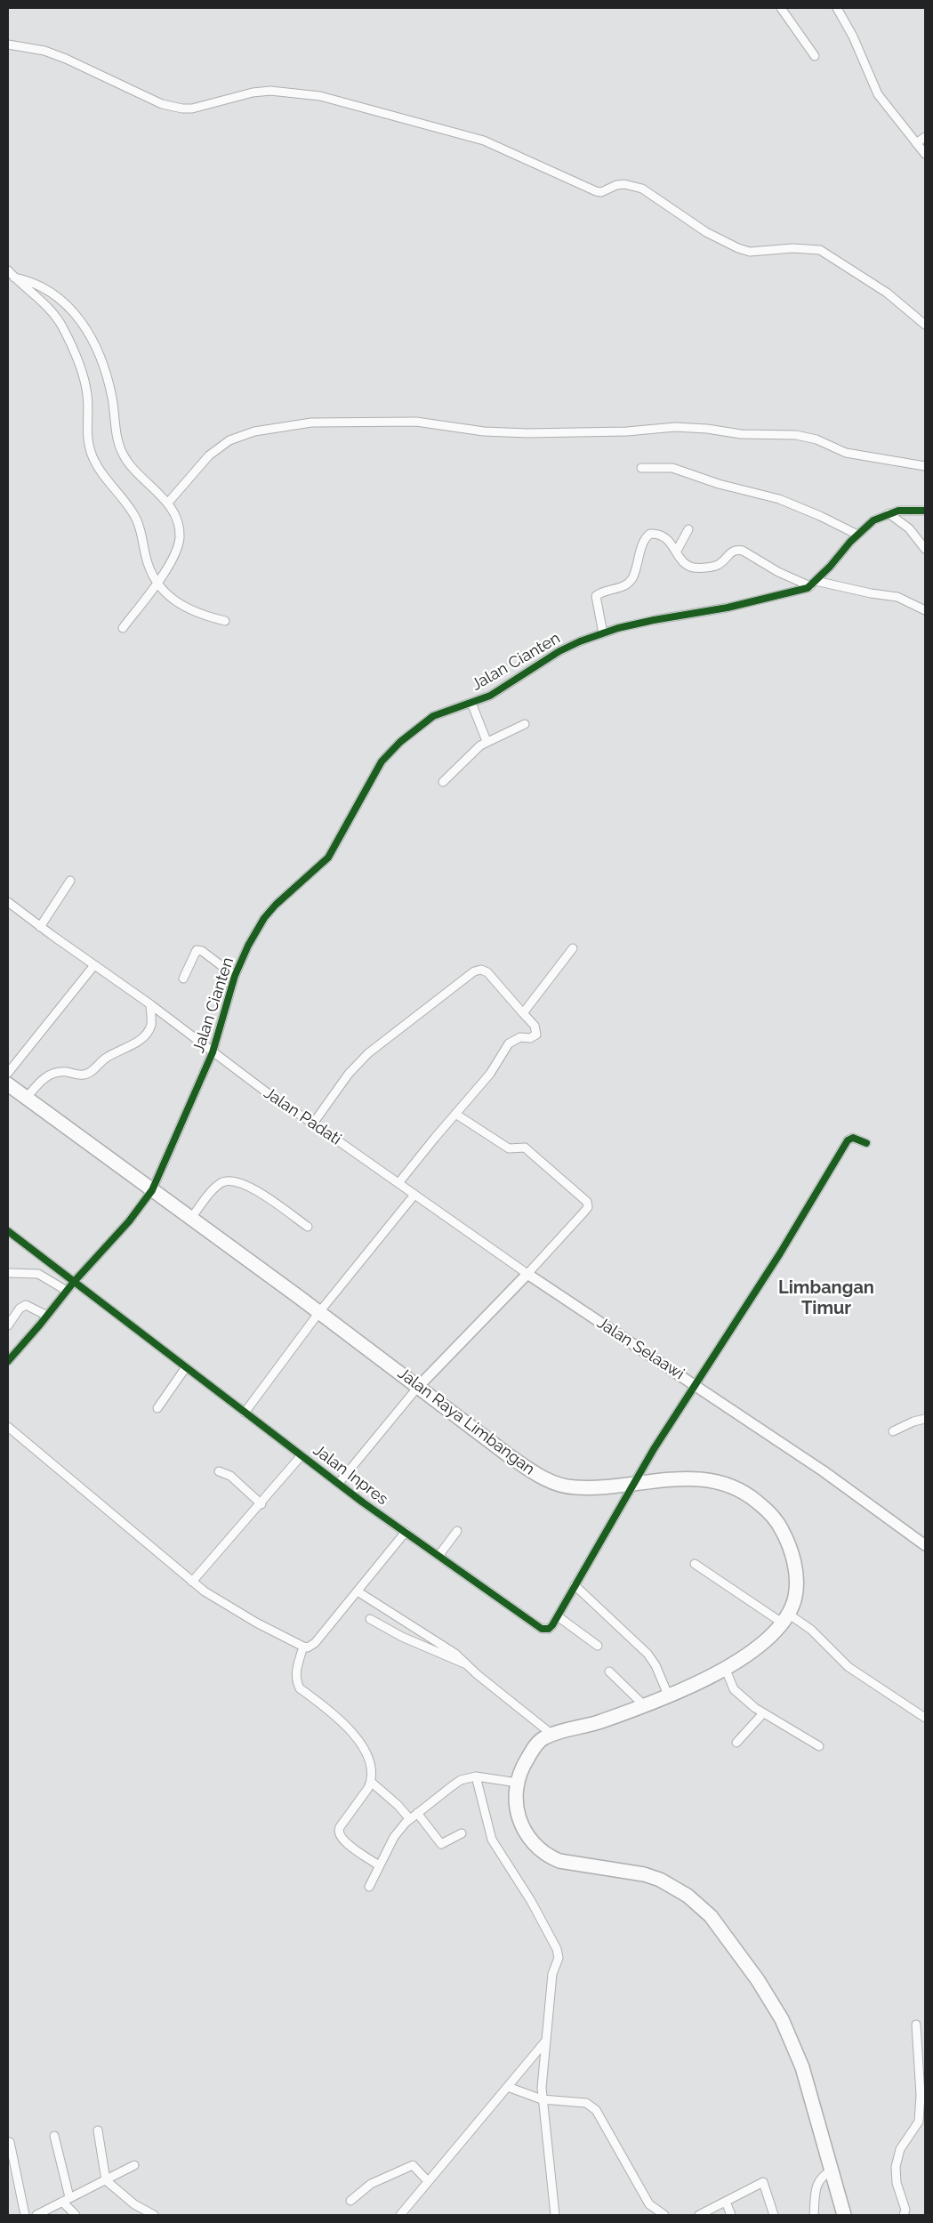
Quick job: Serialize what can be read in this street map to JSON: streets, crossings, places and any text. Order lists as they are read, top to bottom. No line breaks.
{"streets":{"highway":["Jalan Raya Limbangan"],"street":["Jalan Cianten","Jalan Padati","Jalan Selaawi","Jalan Inpres"]},"crossings":[["Jalan Cianten","Jalan Padati"],["Jalan Cianten","Jalan Raya Limbangan"],["Jalan Cianten","Jalan Inpres"],["Jalan Padati","Jalan Selaawi"],["Jalan Selaawi","Jalan Inpres"],["Jalan Raya Limbangan","Jalan Inpres"]],"districts":["Limbangan Timur"]}
